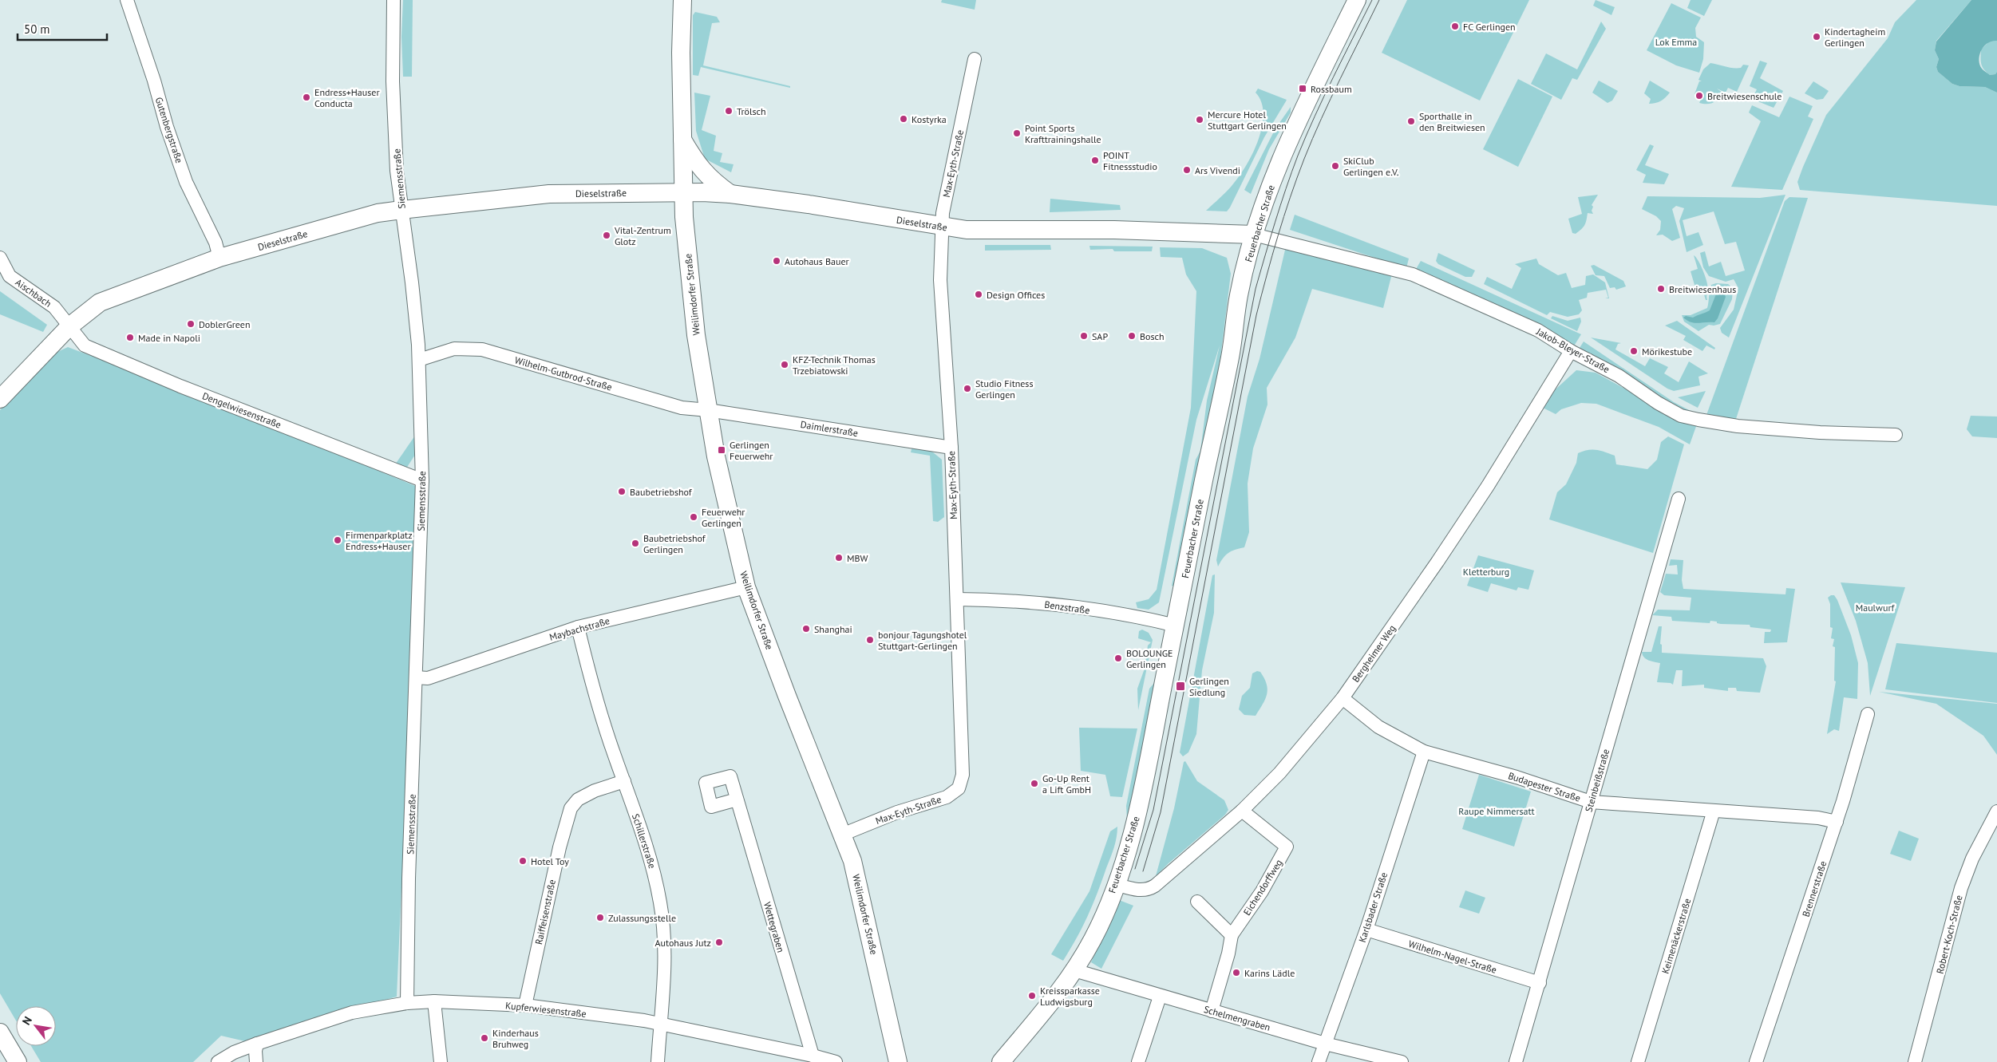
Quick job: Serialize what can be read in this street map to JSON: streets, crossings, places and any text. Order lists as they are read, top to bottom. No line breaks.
{"streets":{"main road":["Dieselstraße","Feuerbacher Straße","Weilimdorfer Straße"],"street":["Gutenbergstraße","Max-Eyth-Straße","Siemensstraße","Aischbach","Jakob-Bleyer-Straße","Wilhelm-Gutbrod-Straße","Dengelwiesenstraße","Daimlerstraße","Benzstraße","Maybachstraße","Bergheimer Weg","Steinbeißstraße","Budapester Straße","Schillerstraße","Eichendorffweg","Brennerstraße","Karlsbader Straße","Raiffeisenstraße","Wettegraben","Robert-Koch-Straße","Keimenäckerstraße","Wilhelm-Nagel-Straße","Kupferwiesenstraße","Schelmengraben"]},"crossings":[["Gutenbergstraße","Dieselstraße"],["Max-Eyth-Straße","Dieselstraße"],["Max-Eyth-Straße","Weilimdorfer Straße"],["Max-Eyth-Straße","Daimlerstraße"],["Max-Eyth-Straße","Benzstraße"],["Siemensstraße","Dieselstraße"],["Siemensstraße","Wilhelm-Gutbrod-Straße"],["Siemensstraße","Dengelwiesenstraße"],["Siemensstraße","Maybachstraße"],["Siemensstraße","Kupferwiesenstraße"],["Dieselstraße","Feuerbacher Straße"],["Dieselstraße","Aischbach"],["Dieselstraße","Weilimdorfer Straße"],["Dieselstraße","Jakob-Bleyer-Straße"],["Dieselstraße","Dengelwiesenstraße"],["Feuerbacher Straße","Jakob-Bleyer-Straße"],["Feuerbacher Straße","Benzstraße"],["Feuerbacher Straße","Bergheimer Weg"],["Feuerbacher Straße","Schelmengraben"],["Aischbach","Dengelwiesenstraße"],["Weilimdorfer Straße","Wilhelm-Gutbrod-Straße"],["Weilimdorfer Straße","Daimlerstraße"],["Weilimdorfer Straße","Maybachstraße"],["Jakob-Bleyer-Straße","Bergheimer Weg"],["Wilhelm-Gutbrod-Straße","Daimlerstraße"],["Maybachstraße","Schillerstraße"],["Bergheimer Weg","Budapester Straße"],["Bergheimer Weg","Eichendorffweg"],["Steinbeißstraße","Budapester Straße"],["Steinbeißstraße","Wilhelm-Nagel-Straße"],["Budapester Straße","Brennerstraße"],["Budapester Straße","Karlsbader Straße"],["Budapester Straße","Keimenäckerstraße"],["Schillerstraße","Raiffeisenstraße"],["Schillerstraße","Kupferwiesenstraße"],["Eichendorffweg","Schelmengraben"],["Karlsbader Straße","Wilhelm-Nagel-Straße"],["Karlsbader Straße","Schelmengraben"],["Raiffeisenstraße","Kupferwiesenstraße"],["Wettegraben","Kupferwiesenstraße"]],"parks":["Lok Emma","Kletterburg","Maulwurf","Raupe Nimmersatt"],"places":{"other":["FC Gerlingen","Kindertagheim Gerlingen","Breitwiesenschule","Endress+Hauser Conducta","Trölsch","Kostyrka","Mercure Hotel Stuttgart Gerlingen","Sporthalle in den Breitwiesen","Point Sports Krafttrainingshalle","POINT Fitnessstudio","SkiClub Gerlingen e.V.","Ars Vivendi","Vital-Zentrum Glotz","Autohaus Bauer","Breitwiesenhaus","Design Offices","DoblerGreen","SAP","Bosch","Made in Napoli","Mörikestube","KFZ-Technik Thomas Trzebiatowski","Studio Fitness Gerlingen","Baubetriebshof","Feuerwehr Gerlingen","Firmenparkplatz Endress+Hauser","Baubetriebshof Gerlingen","MBW","Shanghai","bonjour Tagungshotel Stuttgart-Gerlingen","BOLOUNGE Gerlingen","Go-Up Rent a Lift GmbH","Hotel Toy","Zulassungsstelle","Autohaus Jutz","Karins Lädle","Kreissparkasse Ludwigsburg","Kinderhaus Bruhweg"],"transit":["Rossbaum","Gerlingen Feuerwehr","Gerlingen Siedlung"]},"scale_bar":"50 m","north":"top left"}
